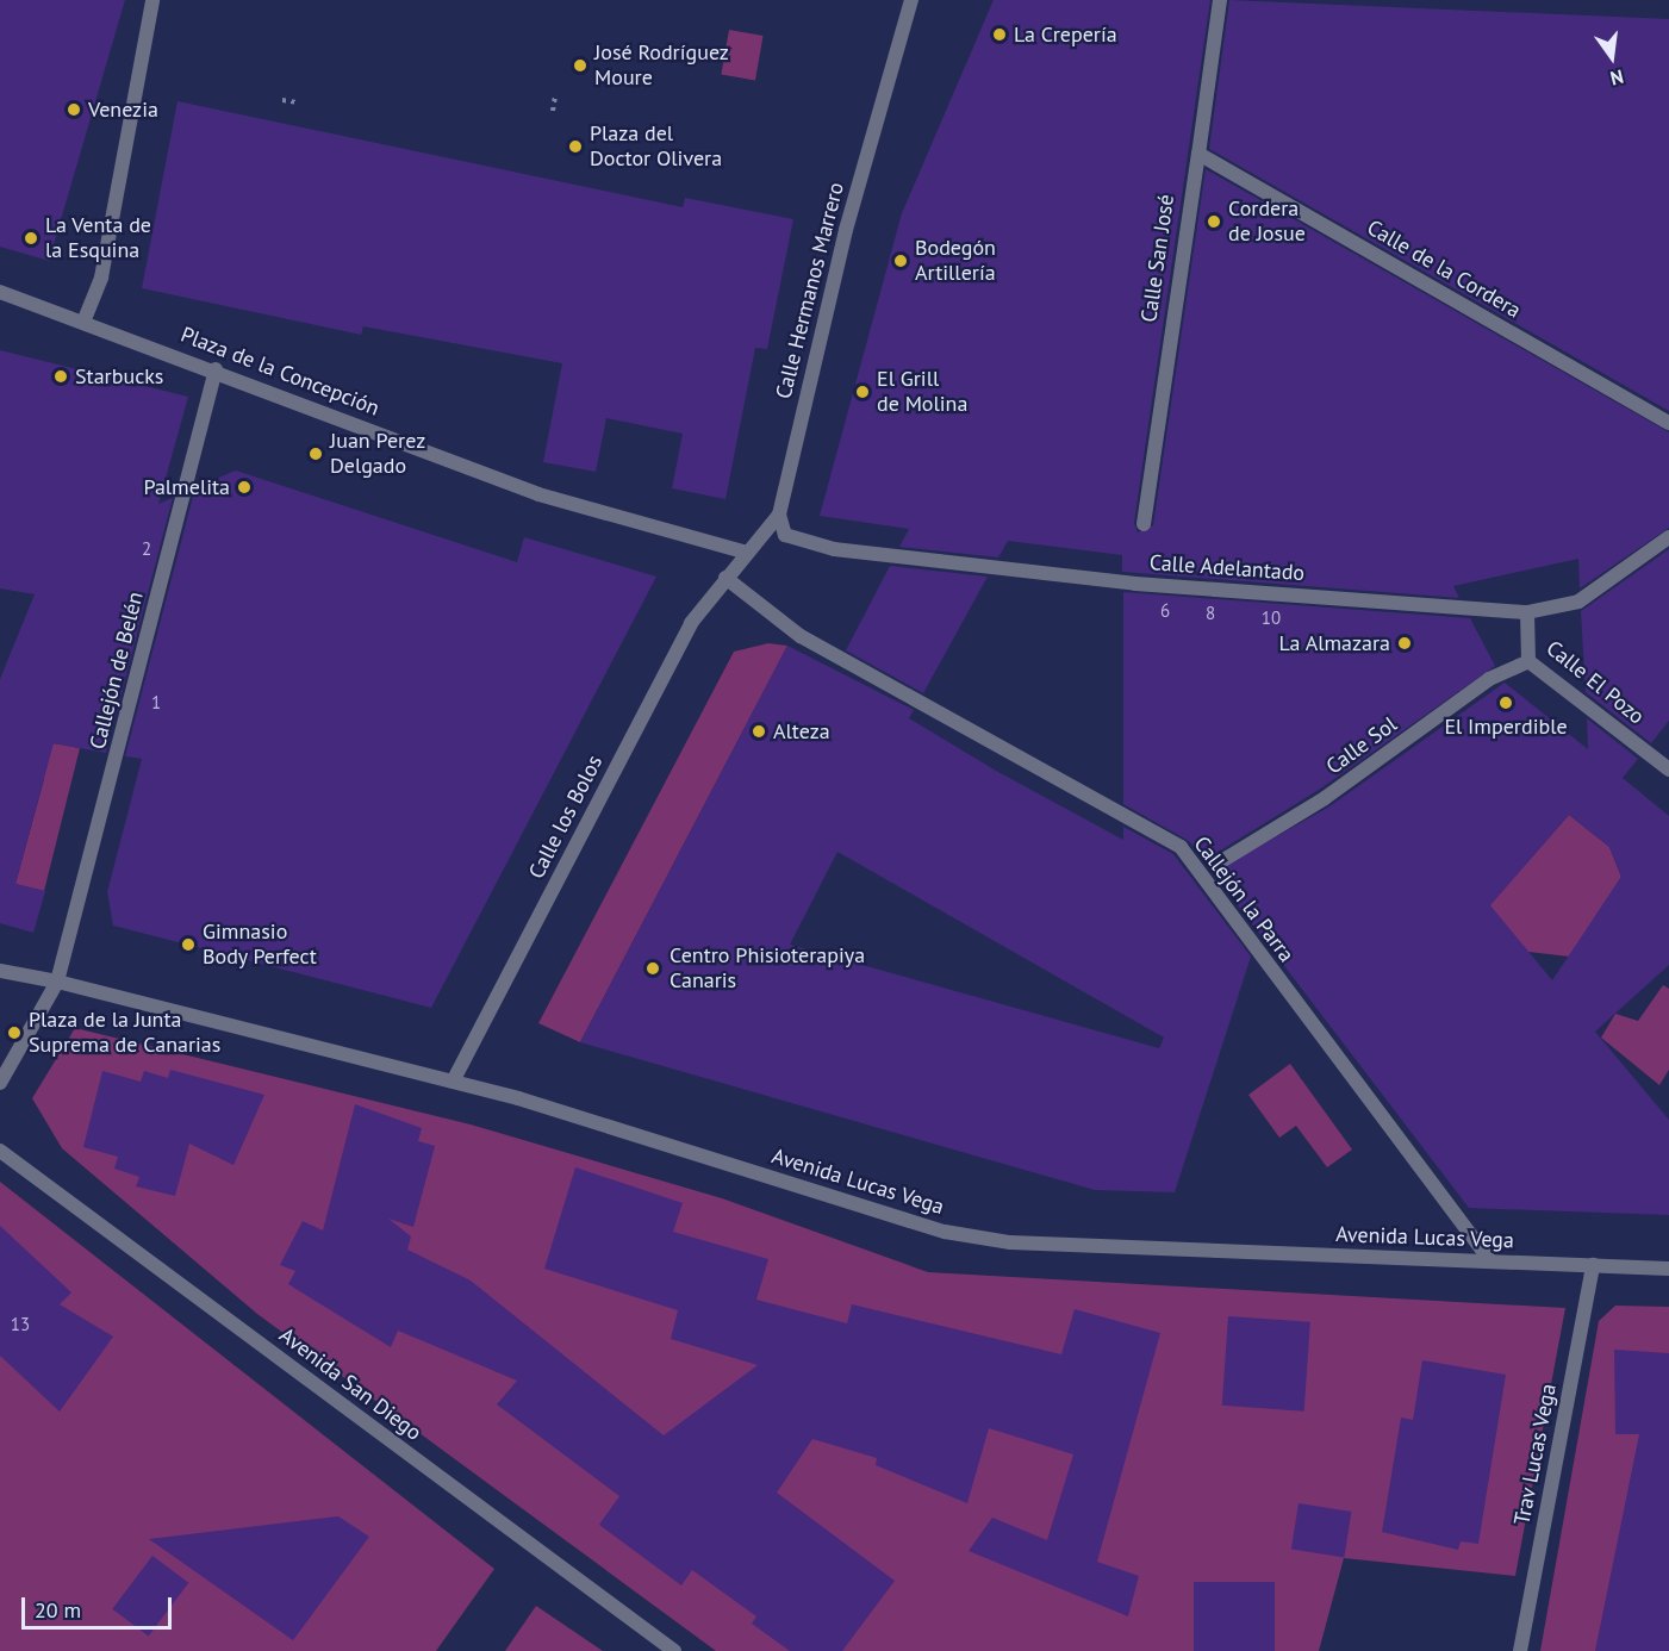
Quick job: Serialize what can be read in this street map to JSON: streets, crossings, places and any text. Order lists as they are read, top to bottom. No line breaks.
{"streets":{"street":["Calle San José","Calle de la Cordera","Calle Hermanos Marrero","Plaza de la Concepción","Calle Adelantado","Callejón de Belén","Calle El Pozo","Calle Sol","Calle los Bolos","Callejón la Parra","Avenida Lucas Vega","Avenida San Diego","Trav Lucas Vega"]},"crossings":[["Calle San José","Calle de la Cordera"],["Calle Hermanos Marrero","Plaza de la Concepción"],["Calle Hermanos Marrero","Calle Adelantado"],["Calle Hermanos Marrero","Calle los Bolos"],["Calle Hermanos Marrero","Callejón la Parra"],["Plaza de la Concepción","Callejón de Belén"],["Calle Adelantado","Calle El Pozo"],["Callejón de Belén","Avenida Lucas Vega"],["Calle El Pozo","Calle Sol"],["Calle los Bolos","Callejón la Parra"],["Calle los Bolos","Avenida Lucas Vega"],["Callejón la Parra","Avenida Lucas Vega"],["Avenida Lucas Vega","Trav Lucas Vega"]],"places":["La Crepería","José Rodríguez Moure","Venezia","Plaza del Doctor Olivera","Cordera de Josue","La Venta de la Esquina","Bodegón Artillería","Starbucks","El Grill de Molina","Juan Perez Delgado","Palmelita","La Almazara","El Imperdible","Alteza","Gimnasio Body Perfect","Centro Phisioterapiya Canaris","Plaza de la Junta Suprema de Canarias"],"house_numbers":["2","6","8","10","1","13"],"scale_bar":"20 m","north":"bottom"}
